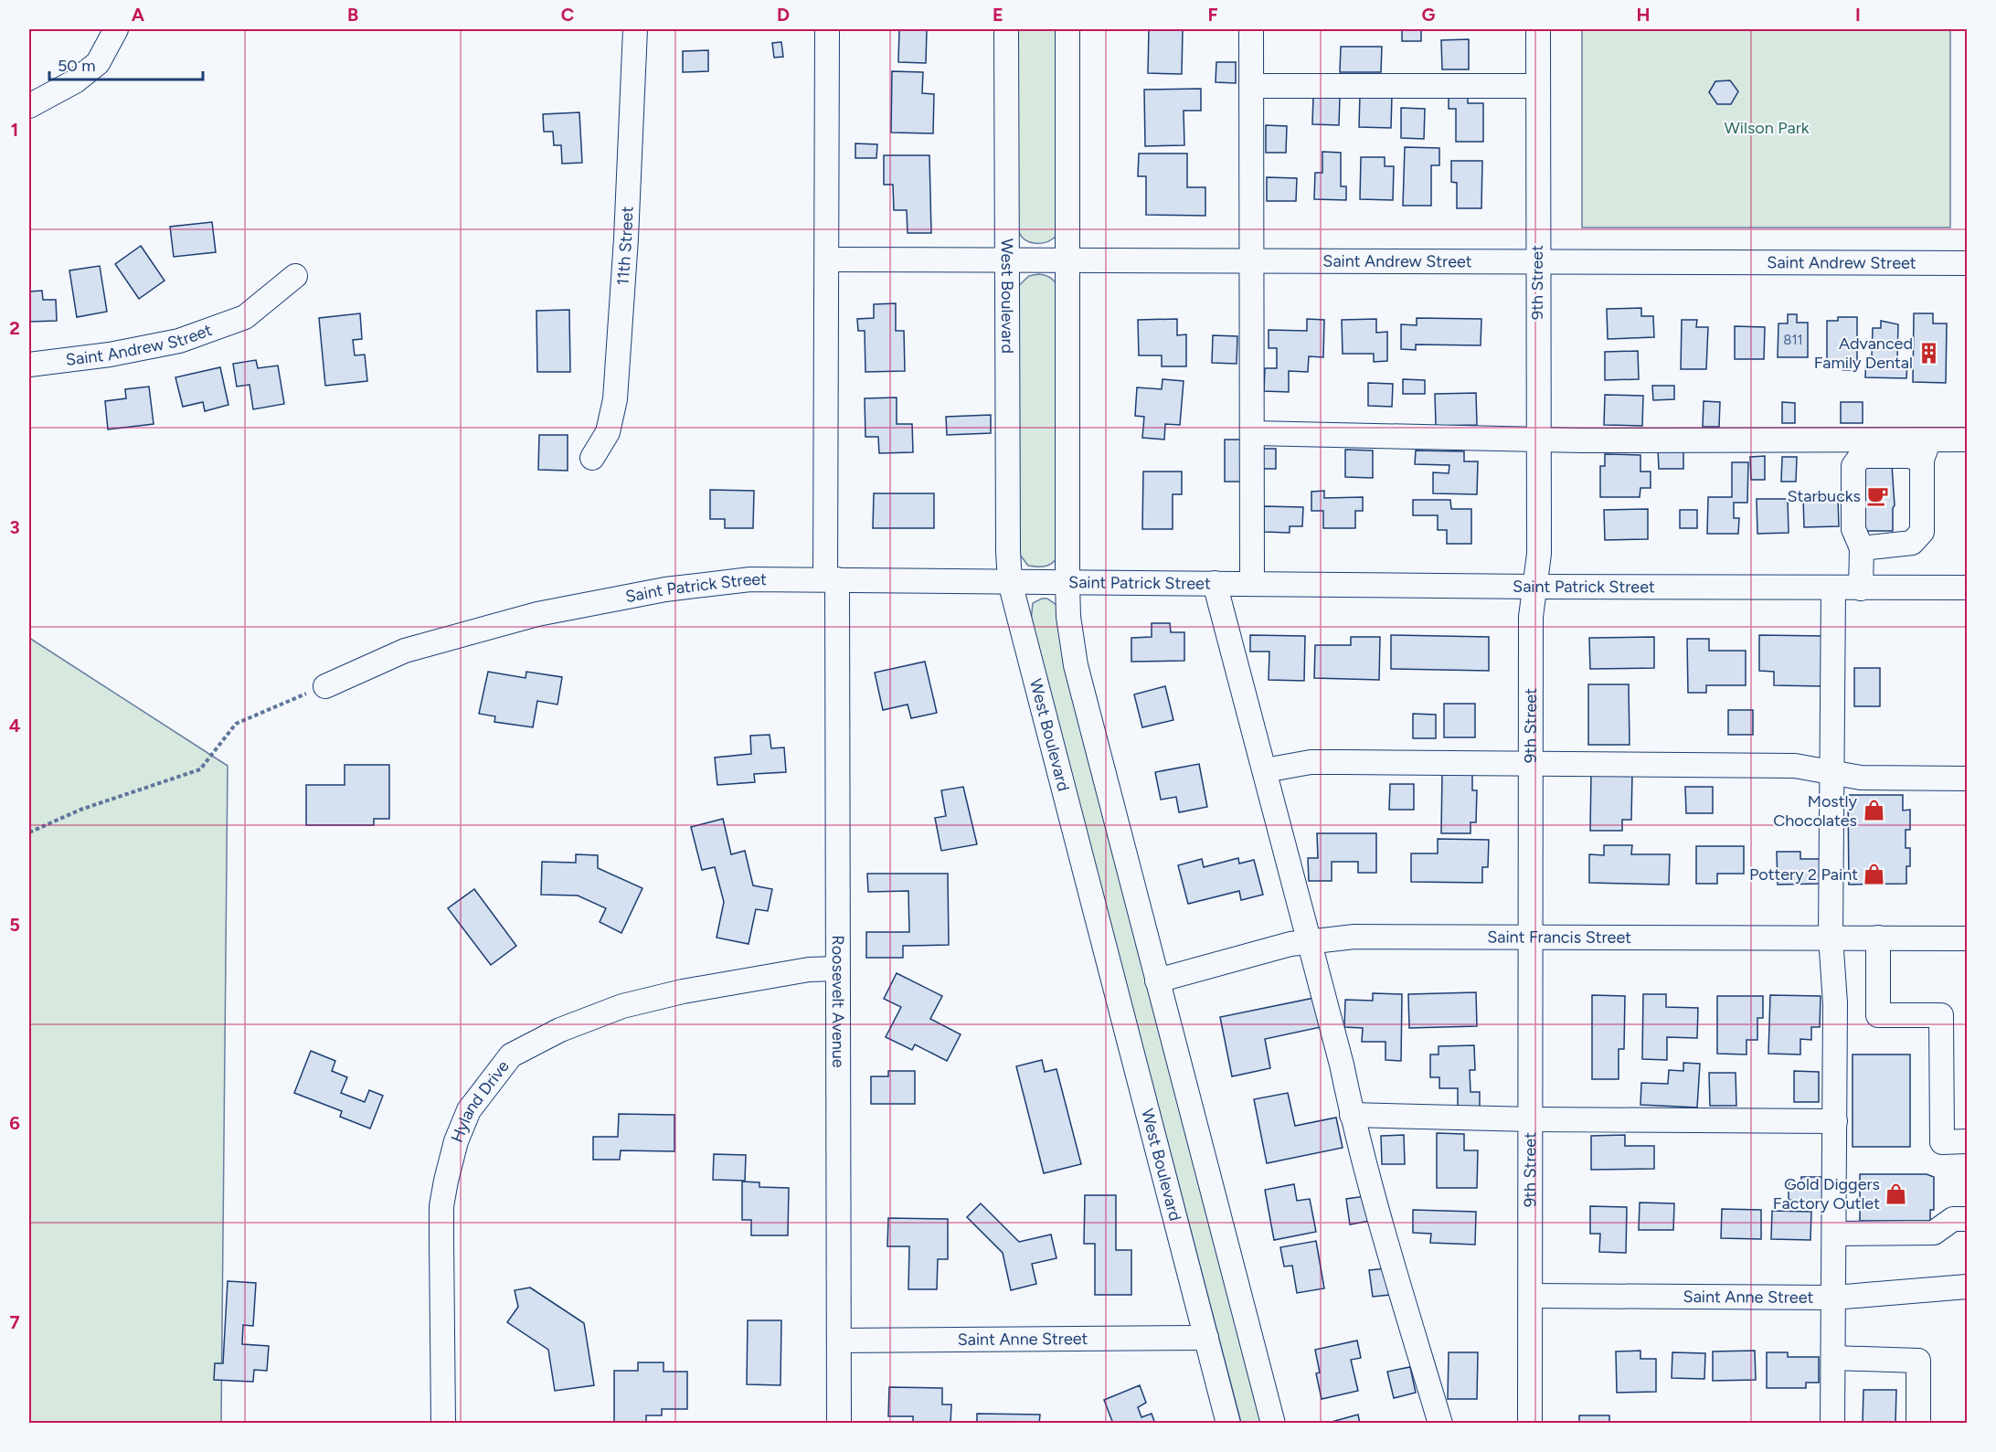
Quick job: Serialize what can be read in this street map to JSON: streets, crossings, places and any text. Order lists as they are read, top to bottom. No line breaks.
{"streets":{"street":["11th Street","Saint Andrew Street","9th Street","West Boulevard","Saint Patrick Street","Saint Francis Street","Roosevelt Avenue","Hyland Drive","Saint Anne Street"]},"crossings":[["Saint Andrew Street","9th Street"],["Saint Andrew Street","West Boulevard"],["Saint Andrew Street","Roosevelt Avenue"],["9th Street","Saint Patrick Street"],["9th Street","Saint Francis Street"],["9th Street","Saint Anne Street"],["West Boulevard","Saint Patrick Street"],["West Boulevard","Saint Anne Street"],["Saint Patrick Street","Roosevelt Avenue"],["Roosevelt Avenue","Hyland Drive"],["Roosevelt Avenue","Saint Anne Street"]],"parks":["Wilson Park"],"places":{"building":["Advanced Family Dental"],"cafe":["Starbucks"],"shop":["Mostly Chocolates","Pottery 2 Paint","Gold Diggers Factory Outlet"]},"house_numbers":["811"],"scale_bar":"50 m","grid":{"columns":["A","B","C","D","E","F","G","H","I"],"rows":["1","2","3","4","5","6","7"]}}
